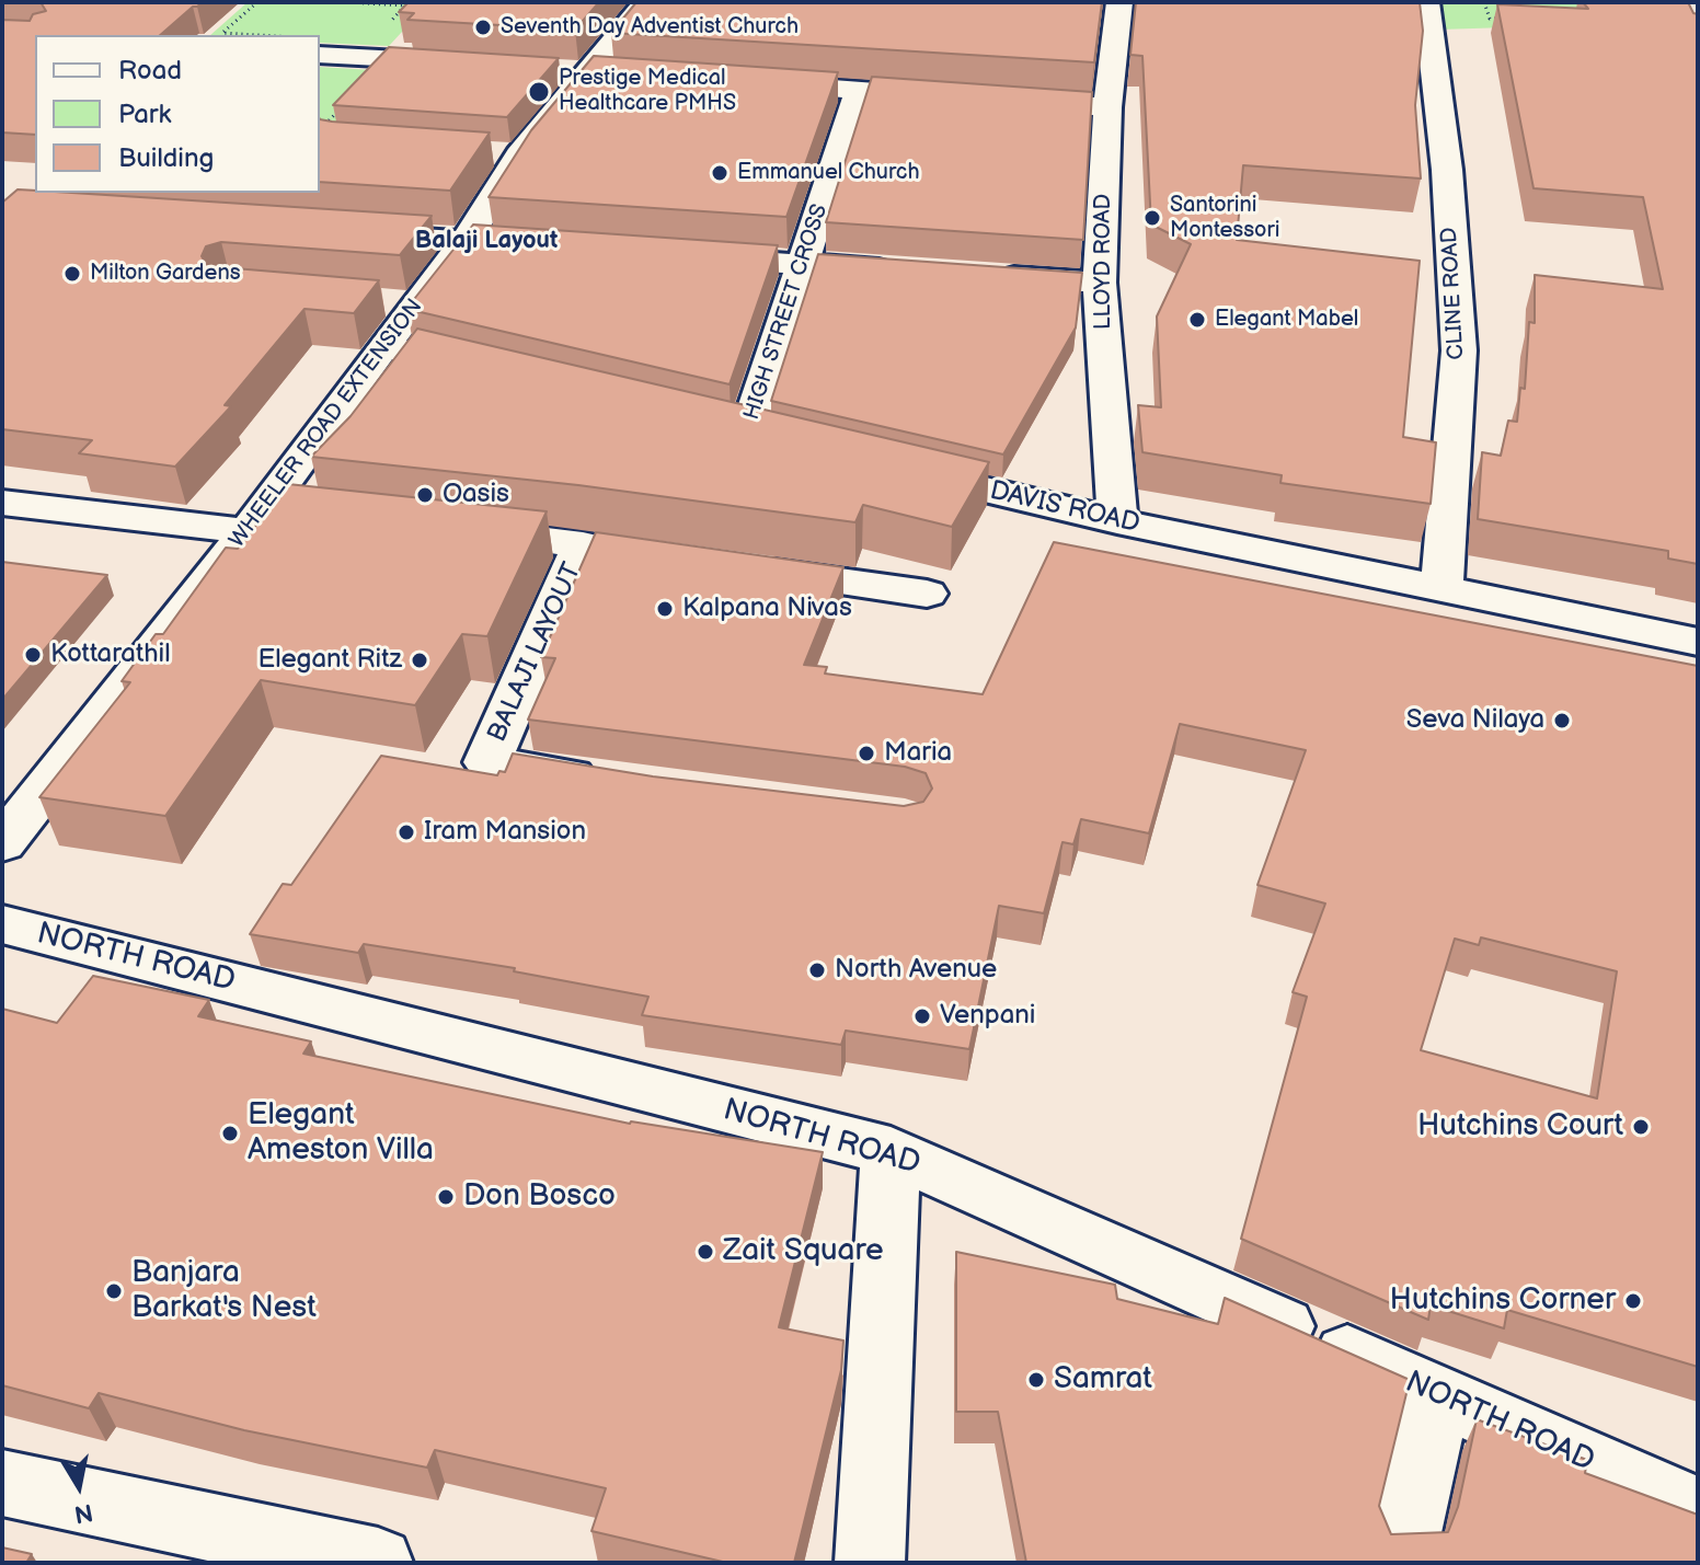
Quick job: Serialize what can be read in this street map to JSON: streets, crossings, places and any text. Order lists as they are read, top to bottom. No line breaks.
{"streets":{"street":["LLOYD ROAD","CLINE ROAD","HIGH STREET CROSS","WHEELER ROAD EXTENSION","DAVIS ROAD","BALAJI LAYOUT","NORTH ROAD"]},"crossings":[["LLOYD ROAD","DAVIS ROAD"],["CLINE ROAD","DAVIS ROAD"]],"districts":["Balaji Layout"],"places":["Seventh Day Adventist Church","Prestige Medical Healthcare PMHS","Emmanuel Church","Santorini Montessori","Milton Gardens","Elegant Mabel","Oasis","Kalpana Nivas","Kottarathil","Elegant Ritz","Seva Nilaya","Maria","Iram Mansion","North Avenue","Venpani","Hutchins Court","Elegant Ameston Villa","Don Bosco","Zait Square","Banjara Barkat's Nest","Hutchins Corner","Samrat"],"legend":["Road","Park","Building"],"north":"bottom"}
